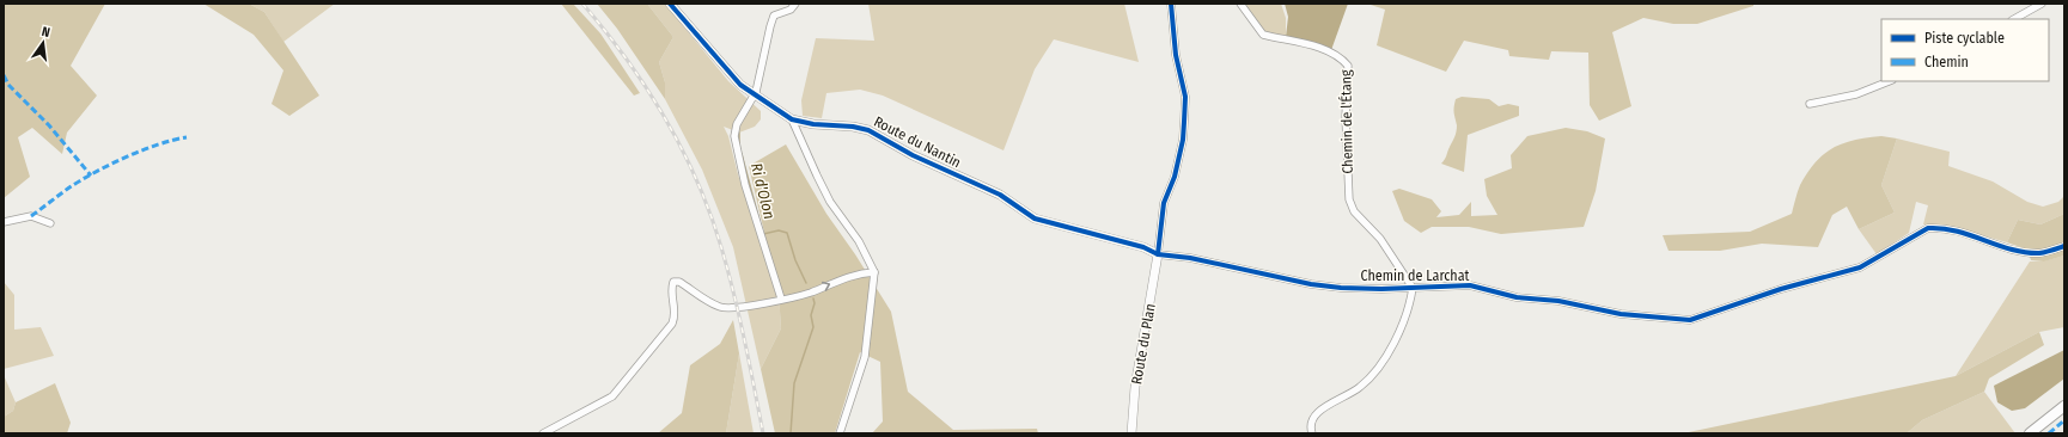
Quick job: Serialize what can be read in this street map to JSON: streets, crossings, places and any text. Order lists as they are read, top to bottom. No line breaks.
{"streets":{"street":["Chemin de l'Étang","Route du Nantin","Chemin de Larchat","Route du Plan"]},"crossings":[["Chemin de l'Étang","Chemin de Larchat"],["Route du Nantin","Chemin de Larchat"],["Route du Nantin","Route du Plan"],["Chemin de Larchat","Route du Plan"]],"water":["Ri d'Olon"],"legend":["Piste cyclable","Chemin"],"north":"top"}
